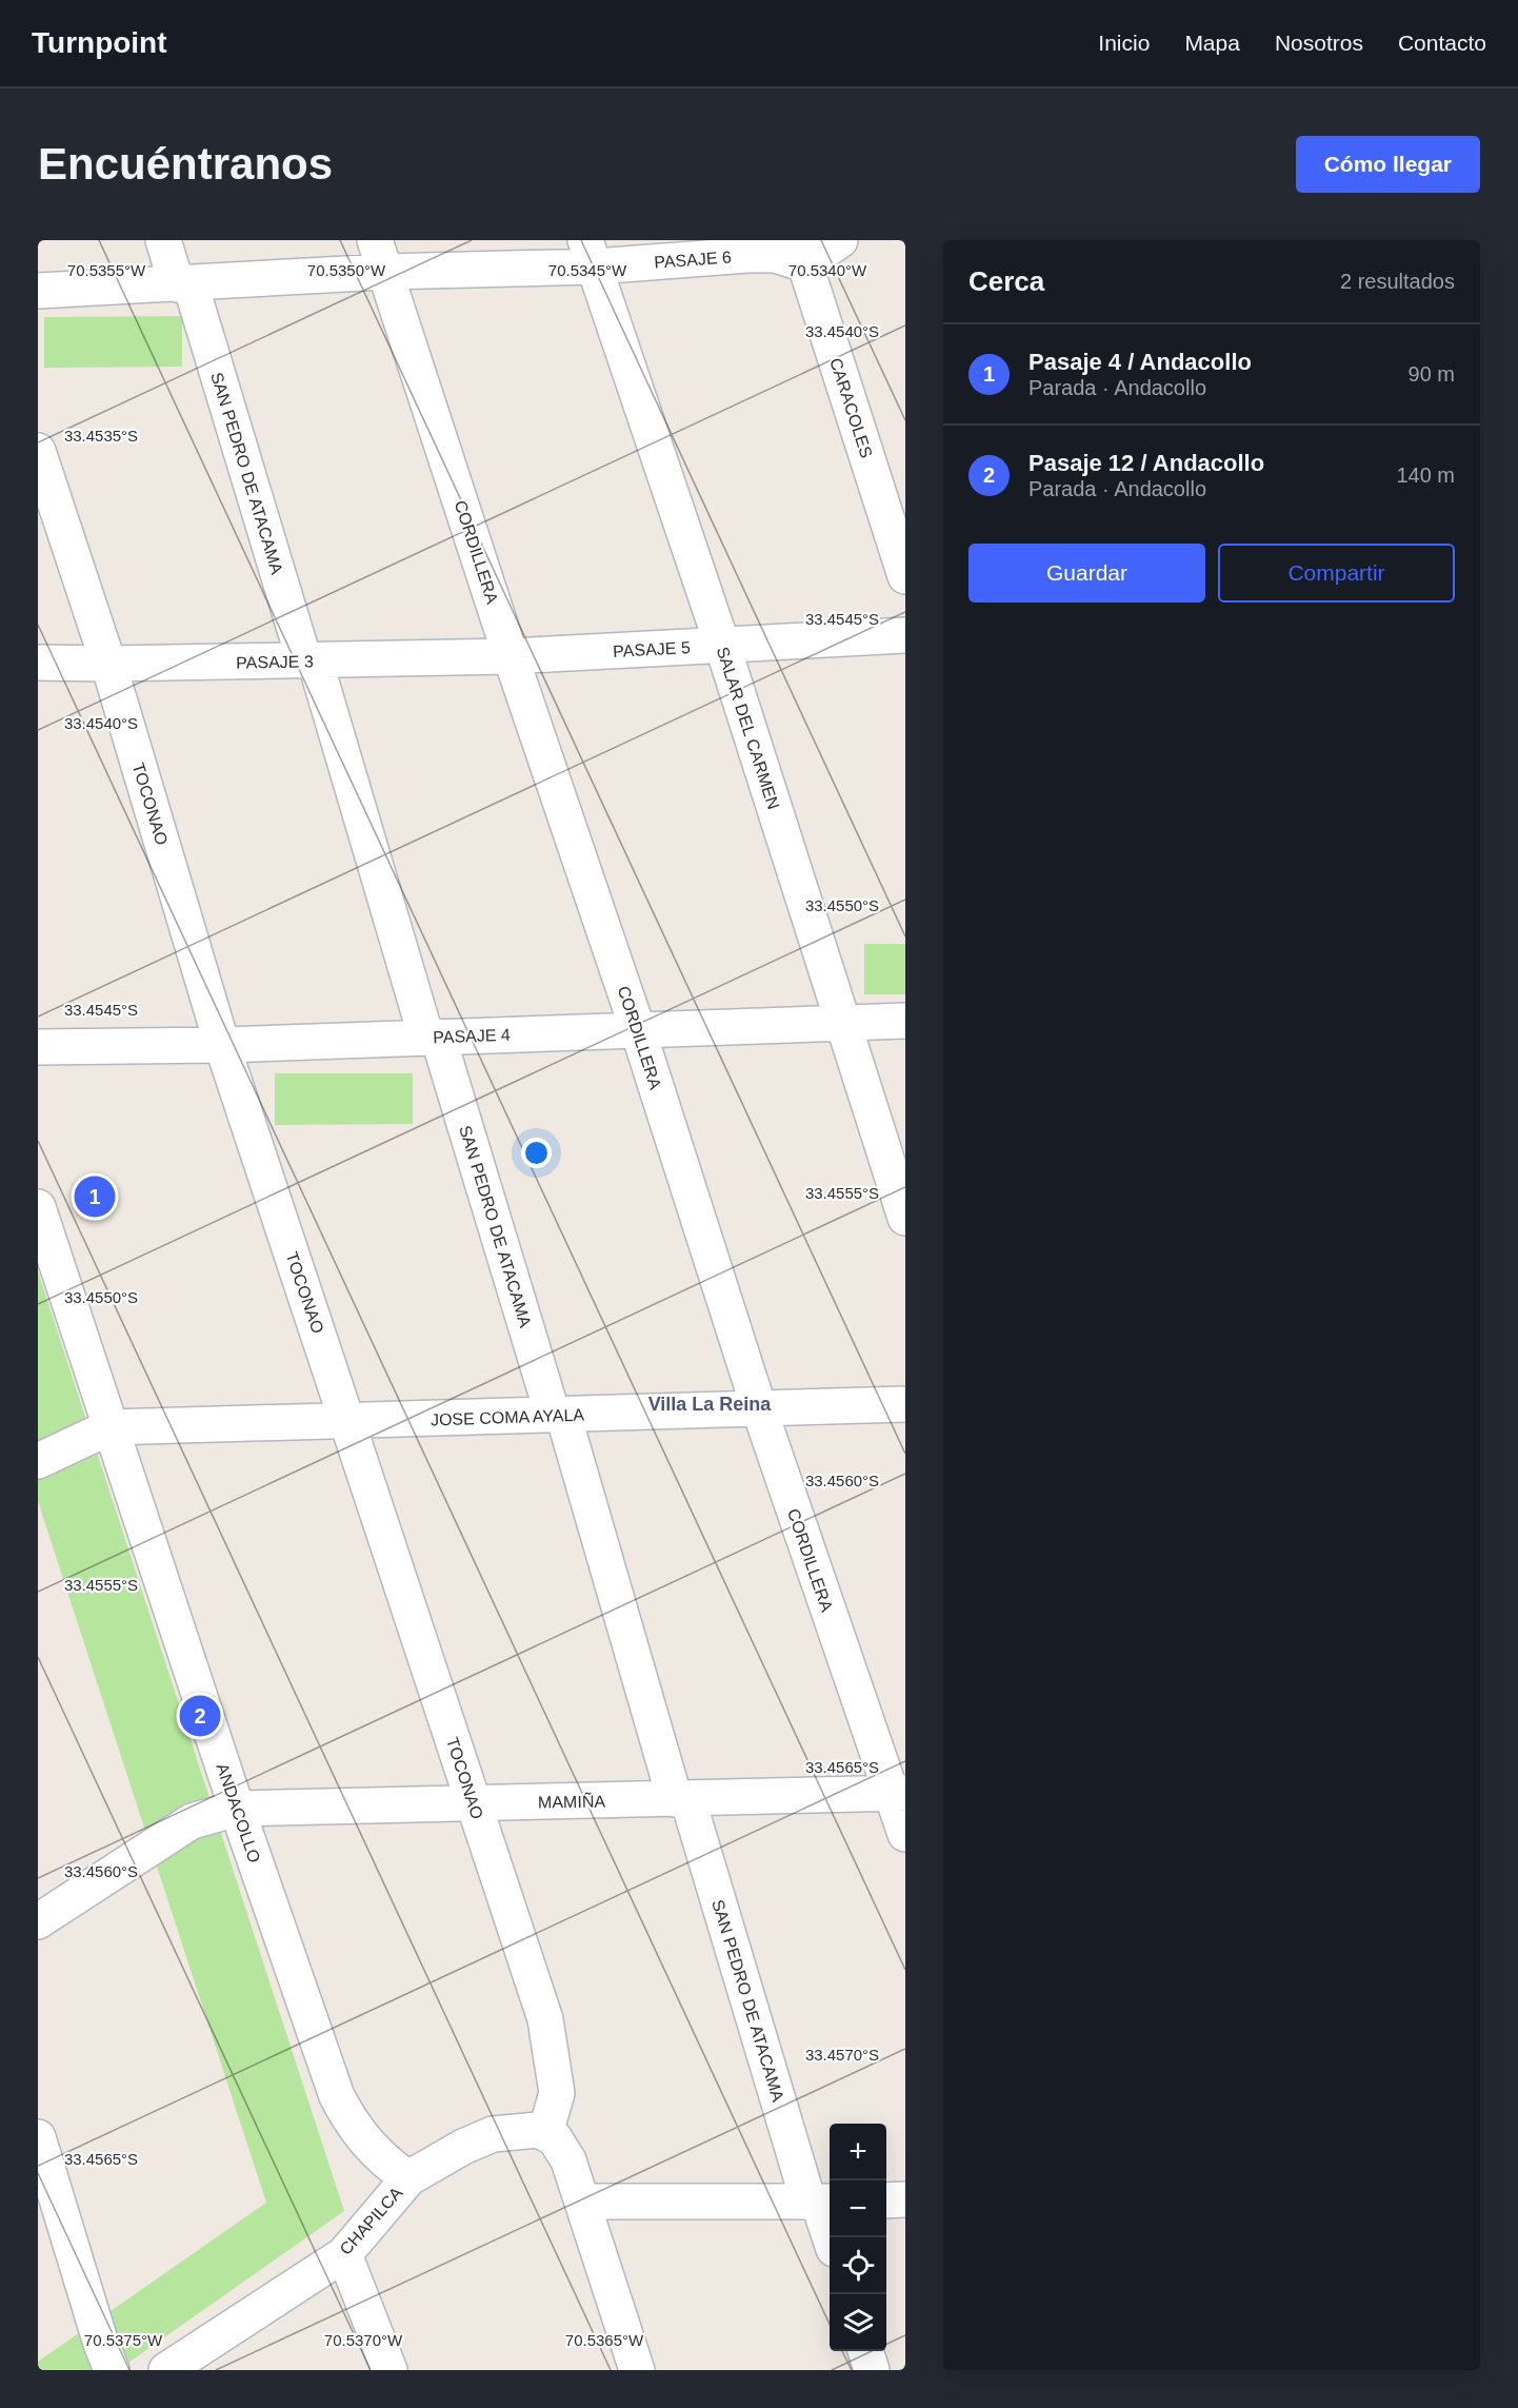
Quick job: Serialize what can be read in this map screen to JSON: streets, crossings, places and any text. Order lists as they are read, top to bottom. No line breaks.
{"streets":{"street":["PASAJE 6","CARACOLES","SAN PEDRO DE ATACAMA","CORDILLERA","PASAJE 5","PASAJE 3","SALAR DEL CARMEN","TOCONAO","PASAJE 4","JOSE COMA AYALA","MAMIÑA","ANDACOLLO","CHAPILCA"]},"crossings":[["PASAJE 6","CARACOLES"],["PASAJE 6","SAN PEDRO DE ATACAMA"],["PASAJE 6","CORDILLERA"],["PASAJE 6","SALAR DEL CARMEN"],["SAN PEDRO DE ATACAMA","PASAJE 3"],["SAN PEDRO DE ATACAMA","PASAJE 4"],["SAN PEDRO DE ATACAMA","JOSE COMA AYALA"],["SAN PEDRO DE ATACAMA","MAMIÑA"],["CORDILLERA","PASAJE 5"],["CORDILLERA","PASAJE 3"],["CORDILLERA","PASAJE 4"],["CORDILLERA","JOSE COMA AYALA"],["CORDILLERA","MAMIÑA"],["PASAJE 5","PASAJE 3"],["PASAJE 5","SALAR DEL CARMEN"],["PASAJE 3","TOCONAO"],["SALAR DEL CARMEN","PASAJE 4"],["TOCONAO","PASAJE 4"],["TOCONAO","JOSE COMA AYALA"],["TOCONAO","MAMIÑA"],["TOCONAO","CHAPILCA"],["JOSE COMA AYALA","ANDACOLLO"],["MAMIÑA","ANDACOLLO"],["ANDACOLLO","CHAPILCA"]],"districts":["Villa La Reina"],"page":{"header":"Turnpoint","nav":["Inicio","Mapa","Nosotros","Contacto"],"buttons":["Cómo llegar",["Guardar","Compartir"]],"title":"Encuéntranos","heading":["Cerca","2 resultados"],"list":[{"mark":"1","name":"Pasaje 4 / Andacollo","note":"Parada · Andacollo","value":"90 m"},{"mark":"2","name":"Pasaje 12 / Andacollo","note":"Parada · Andacollo","value":"140 m"}],"pins":["1","2"],"map_buttons":["+","−"]},"coordinates":["70.5355°W","70.5350°W","70.5345°W","70.5340°W","33.4540°S","33.4535°S","33.4545°S","33.4550°S","33.4555°S","33.4560°S","33.4565°S","33.4570°S","70.5375°W","70.5370°W","70.5365°W"]}
